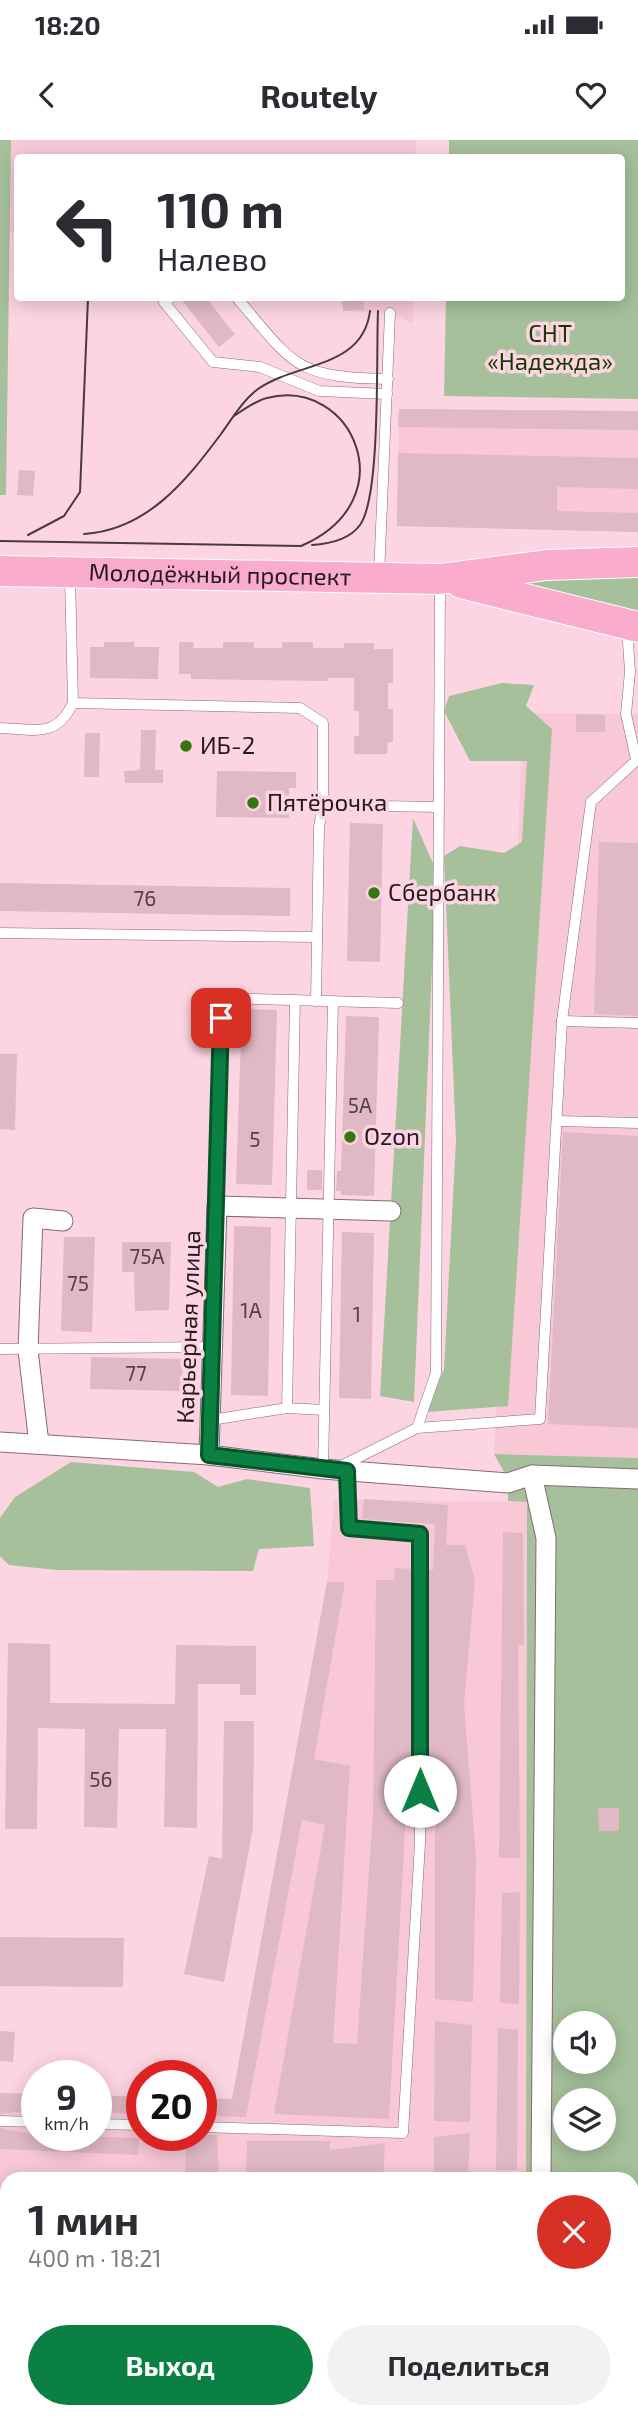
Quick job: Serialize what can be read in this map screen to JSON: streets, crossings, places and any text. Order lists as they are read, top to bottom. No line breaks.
{"streets":{"main road":["Молодёжный проспект"],"street":["Карьерная улица"]},"parks":["СНТ «Надежда»"],"places":["ИБ-2","Пятёрочка","Сбербанк","Ozon"],"house_numbers":["76","5А","5","75А","75","1А","1","77","56"],"page":{"status":"18:20","header":"Routely","turn":["110 m","Налево"],"speed":"9 km/h","limit":"20","heading":["1 мин","400 m · 18:21"],"buttons":["Выход","Поделиться"]}}
